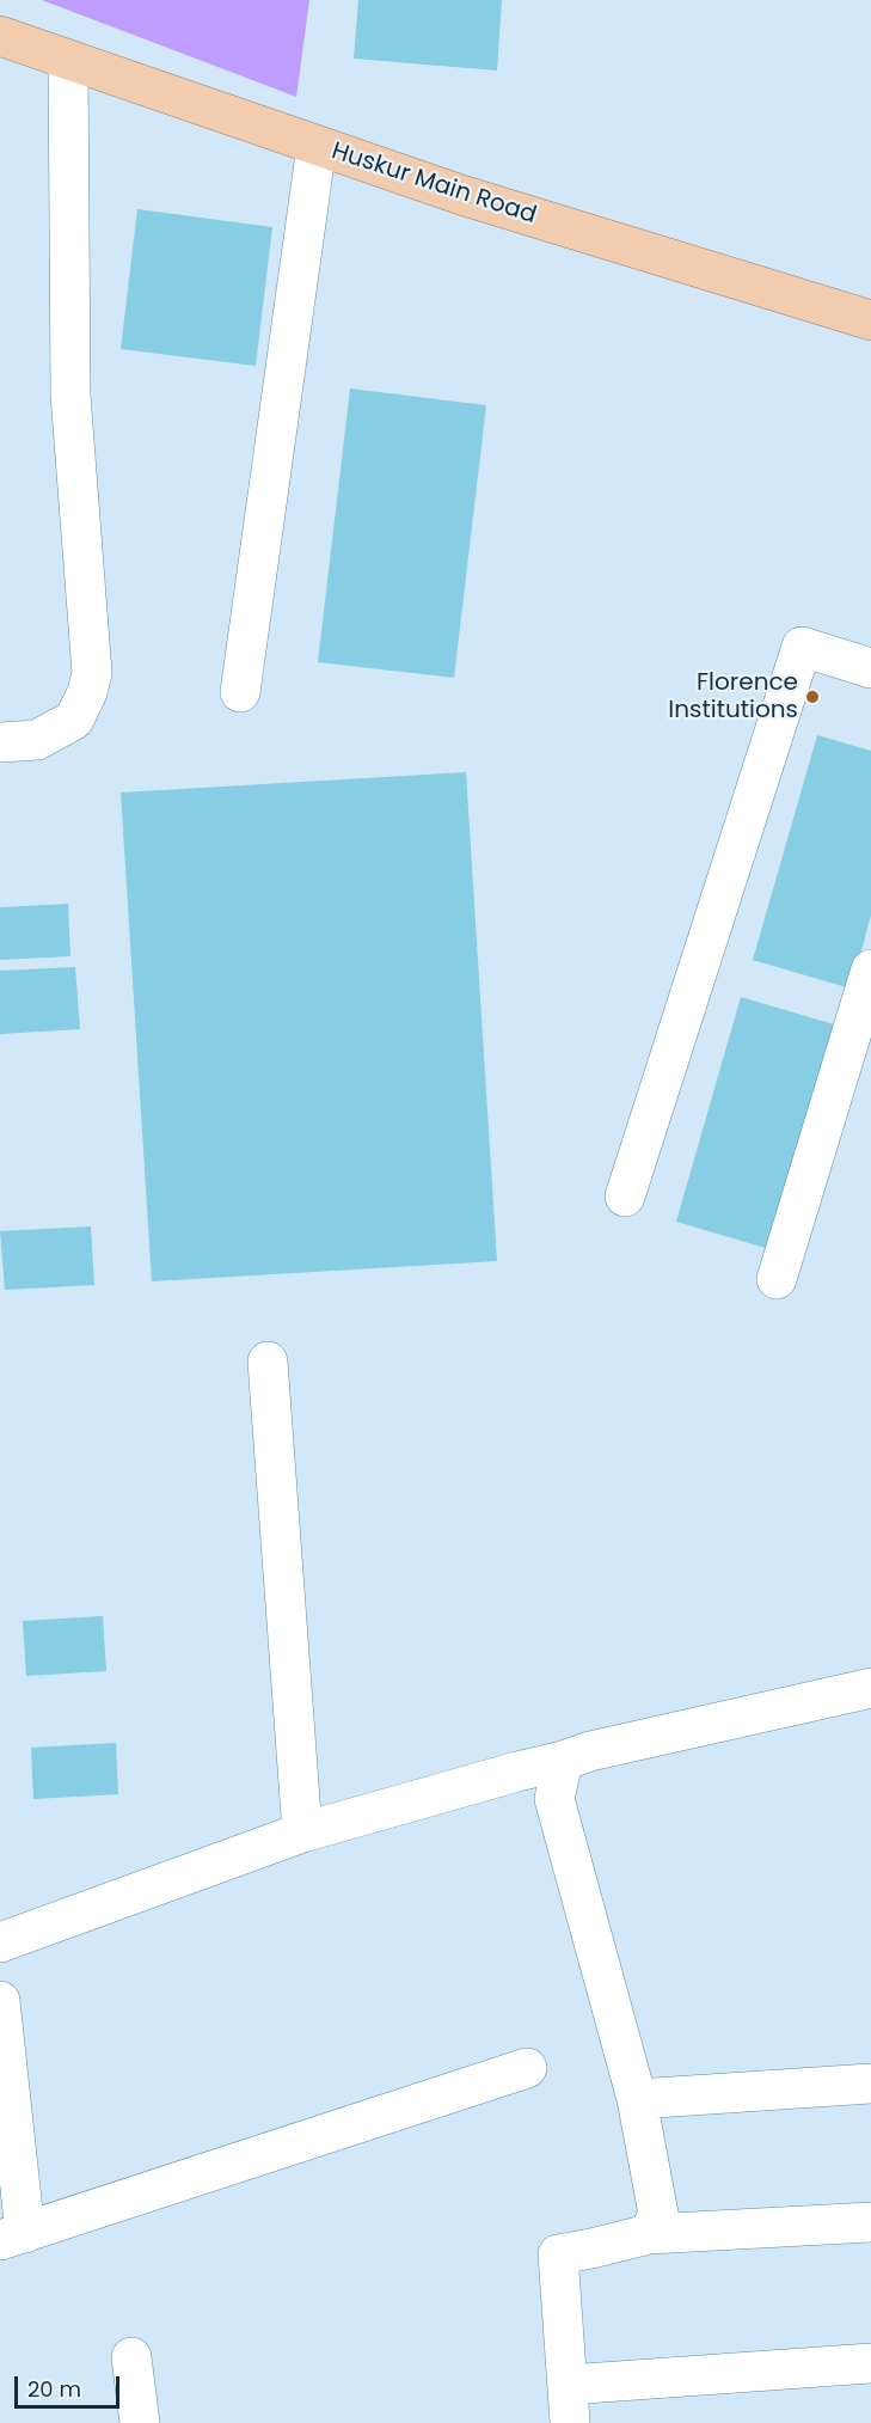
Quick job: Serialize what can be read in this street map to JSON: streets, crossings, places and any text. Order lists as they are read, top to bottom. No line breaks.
{"streets":{"main road":["Huskur Main Road"]},"places":["Florence Institutions"],"scale_bar":"20 m"}
